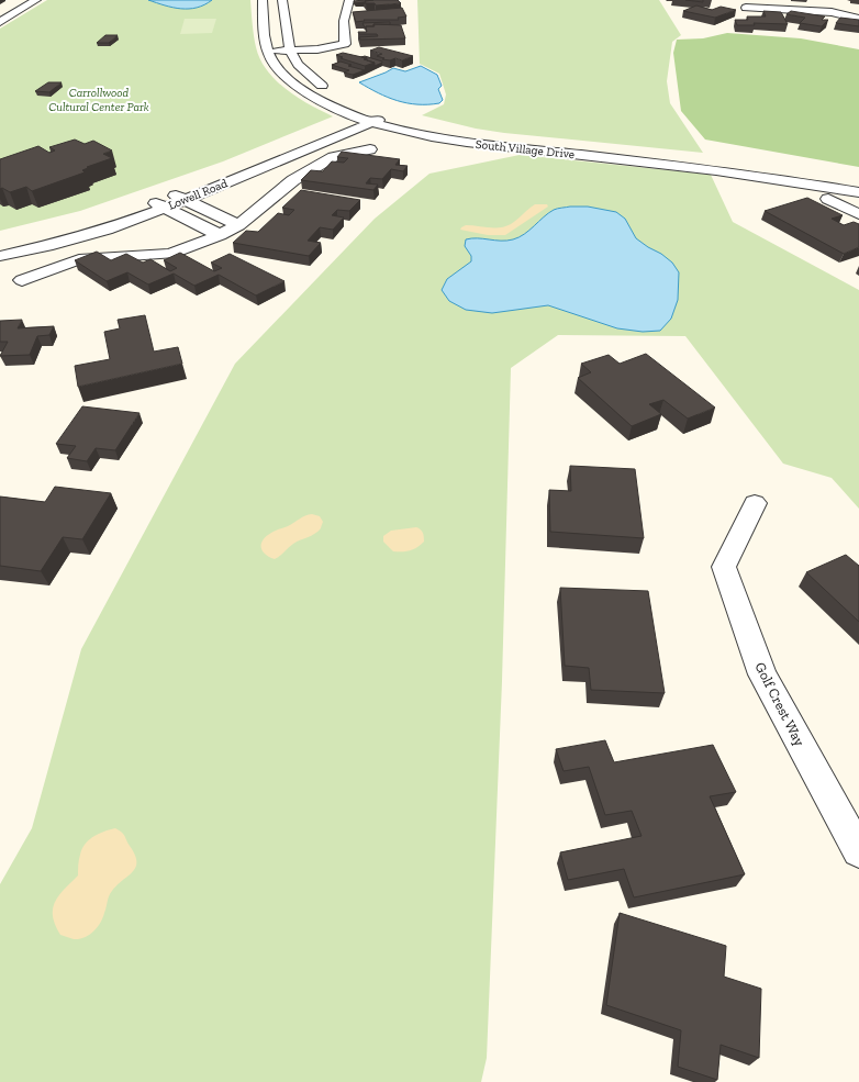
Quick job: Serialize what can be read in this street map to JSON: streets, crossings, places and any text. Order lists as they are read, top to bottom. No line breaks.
{"streets":{"street":["South Village Drive","Lowell Road","Golf Crest Way"]},"crossings":[["South Village Drive","Lowell Road"]],"parks":["Carrollwood Cultural Center Park"]}
